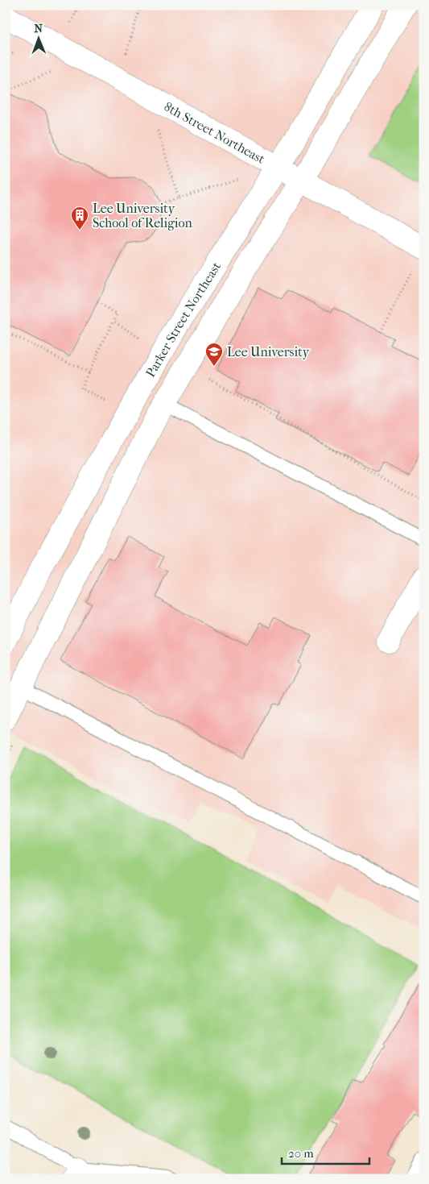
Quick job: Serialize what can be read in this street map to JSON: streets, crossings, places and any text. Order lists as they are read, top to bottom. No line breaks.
{"streets":{"street":["8th Street Northeast","Parker Street Northeast"]},"crossings":[["8th Street Northeast","Parker Street Northeast"]],"places":{"building":["Lee University School of Religion"],"school or university":["Lee University"]},"scale_bar":"20 m","north":"top"}
